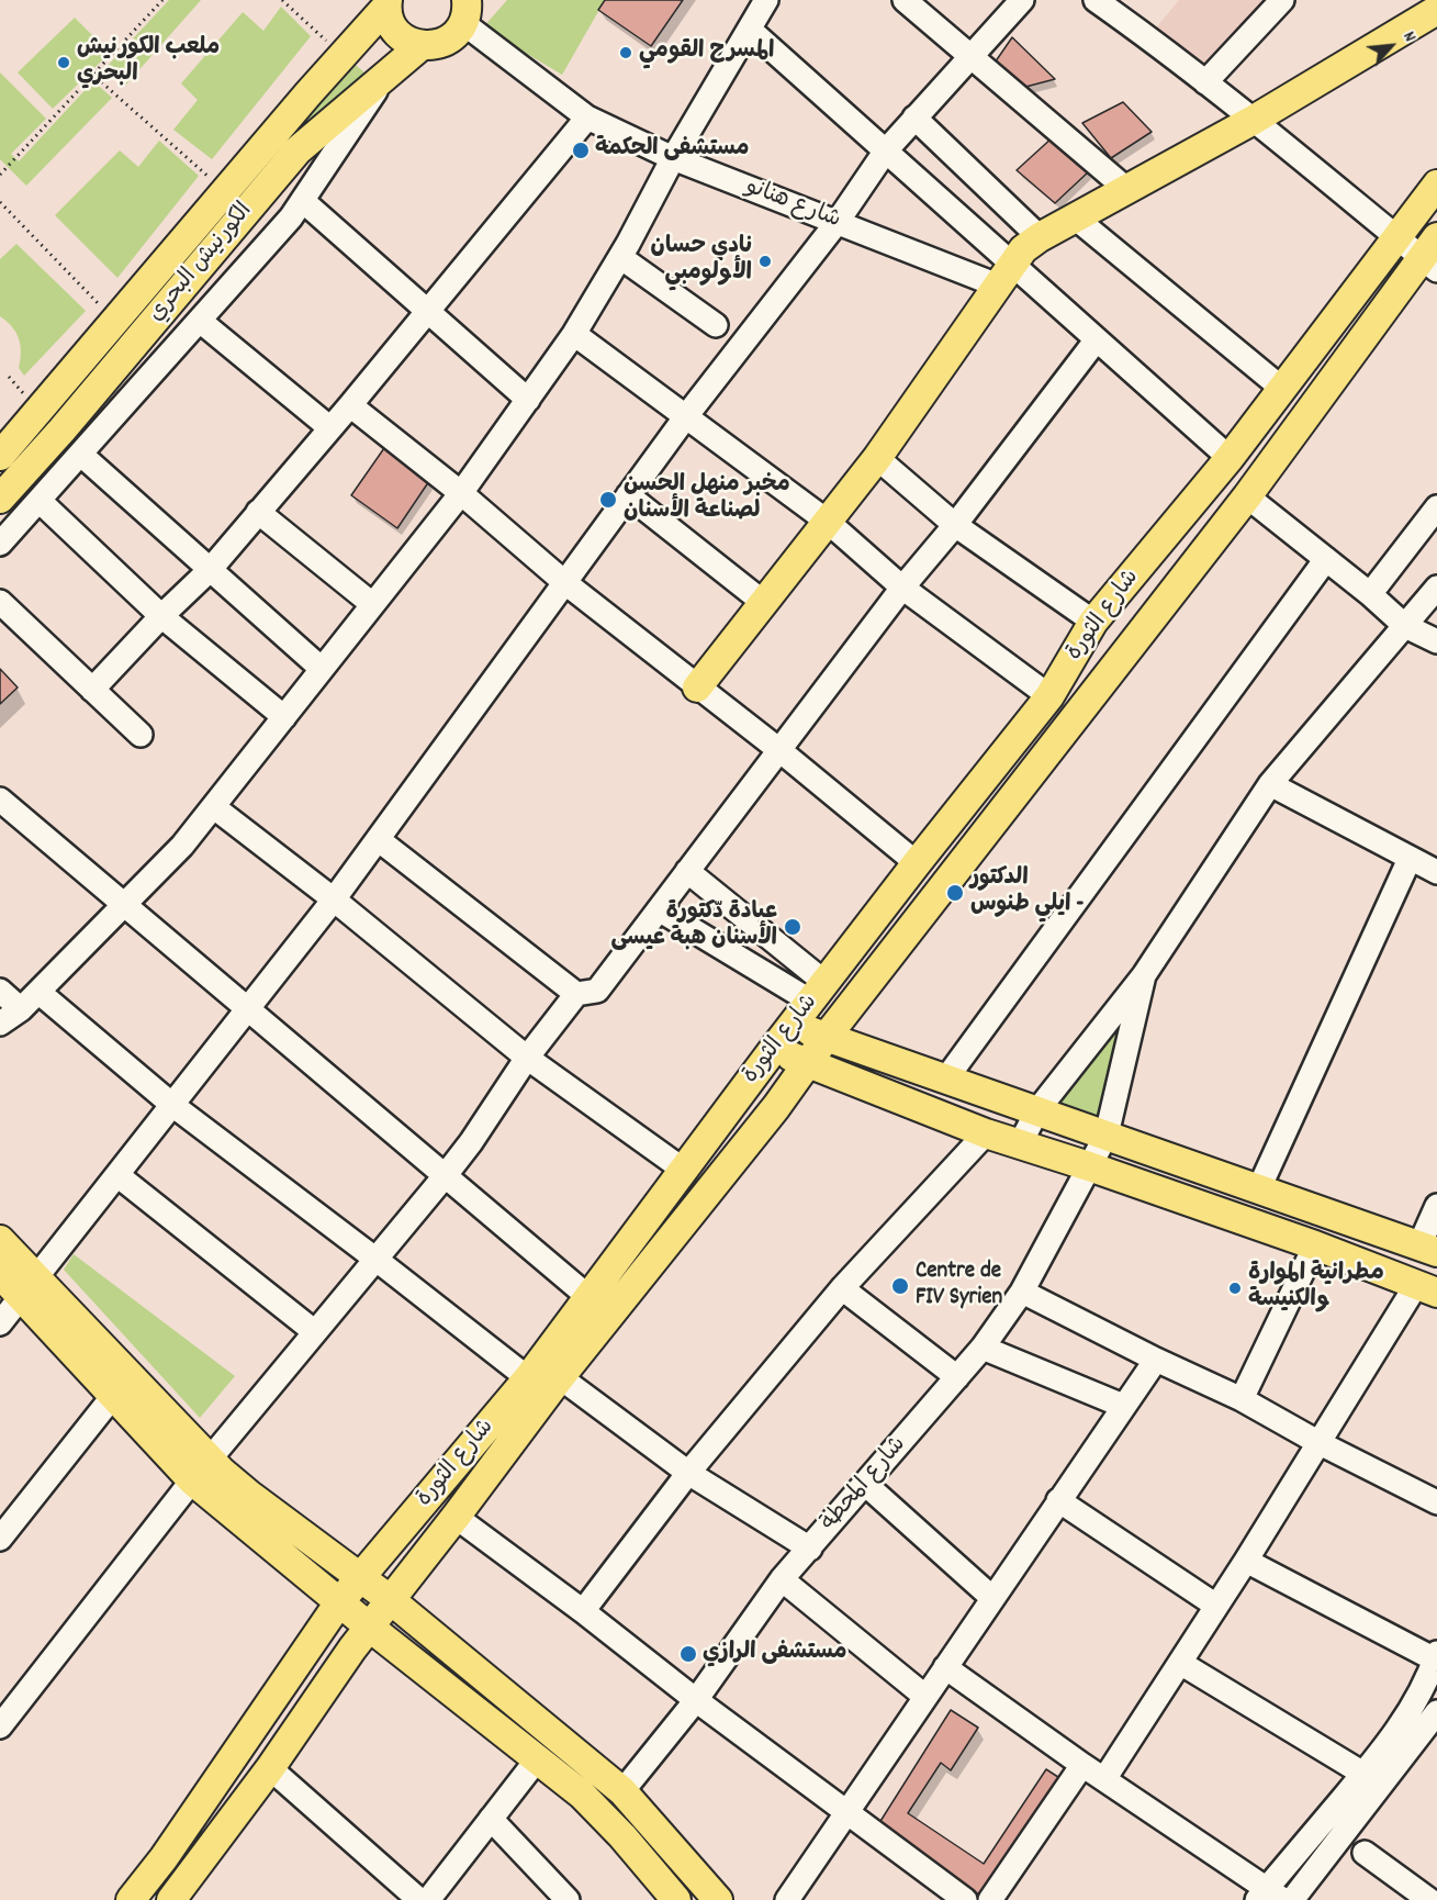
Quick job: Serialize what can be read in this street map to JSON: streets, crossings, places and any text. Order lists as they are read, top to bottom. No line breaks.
{"streets":{"main road":["الكورنيش البحري","شارع الثورة"],"street":["شارع هنانو","شارع المحطة"]},"places":["المسرح القومي","ملعب الكورنيش البحري","مستشفى الحكمة","نادي حسان الأولومبي","مخبر منهل الحسن لصناعة الأسنان","الدكتور ايلي طنوس -","عيادة دّكتورة الأسنان هبة عيسى","Centre de FIV Syrien","مطرانية الموارة والكنيسة","مستشفى الرازي"],"north":"top right"}
